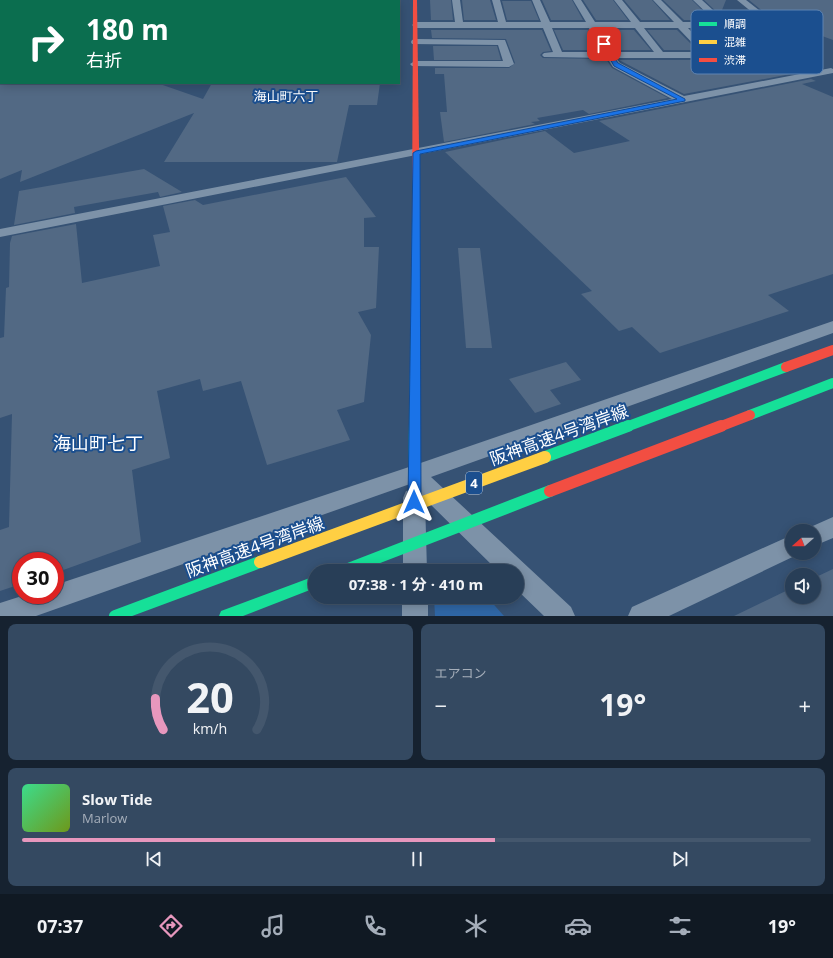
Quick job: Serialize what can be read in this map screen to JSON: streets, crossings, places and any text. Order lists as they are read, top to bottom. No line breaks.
{"streets":{"main road":["阪神高速4号湾岸線","4"]},"districts":["海山町六丁","海山町七丁"],"legend":["順調","混雑","渋滞"],"north":"left","page":{"turn":["180 m","右折"],"limit":"30","trip":"07:38 · 1 分 · 410 m","tile":"エアコン","heat":["−","19°","+"],"song":["Slow Tide","Marlow"],"tabs":["07:37","19°"],"gauge":["20","km/h"]}}
